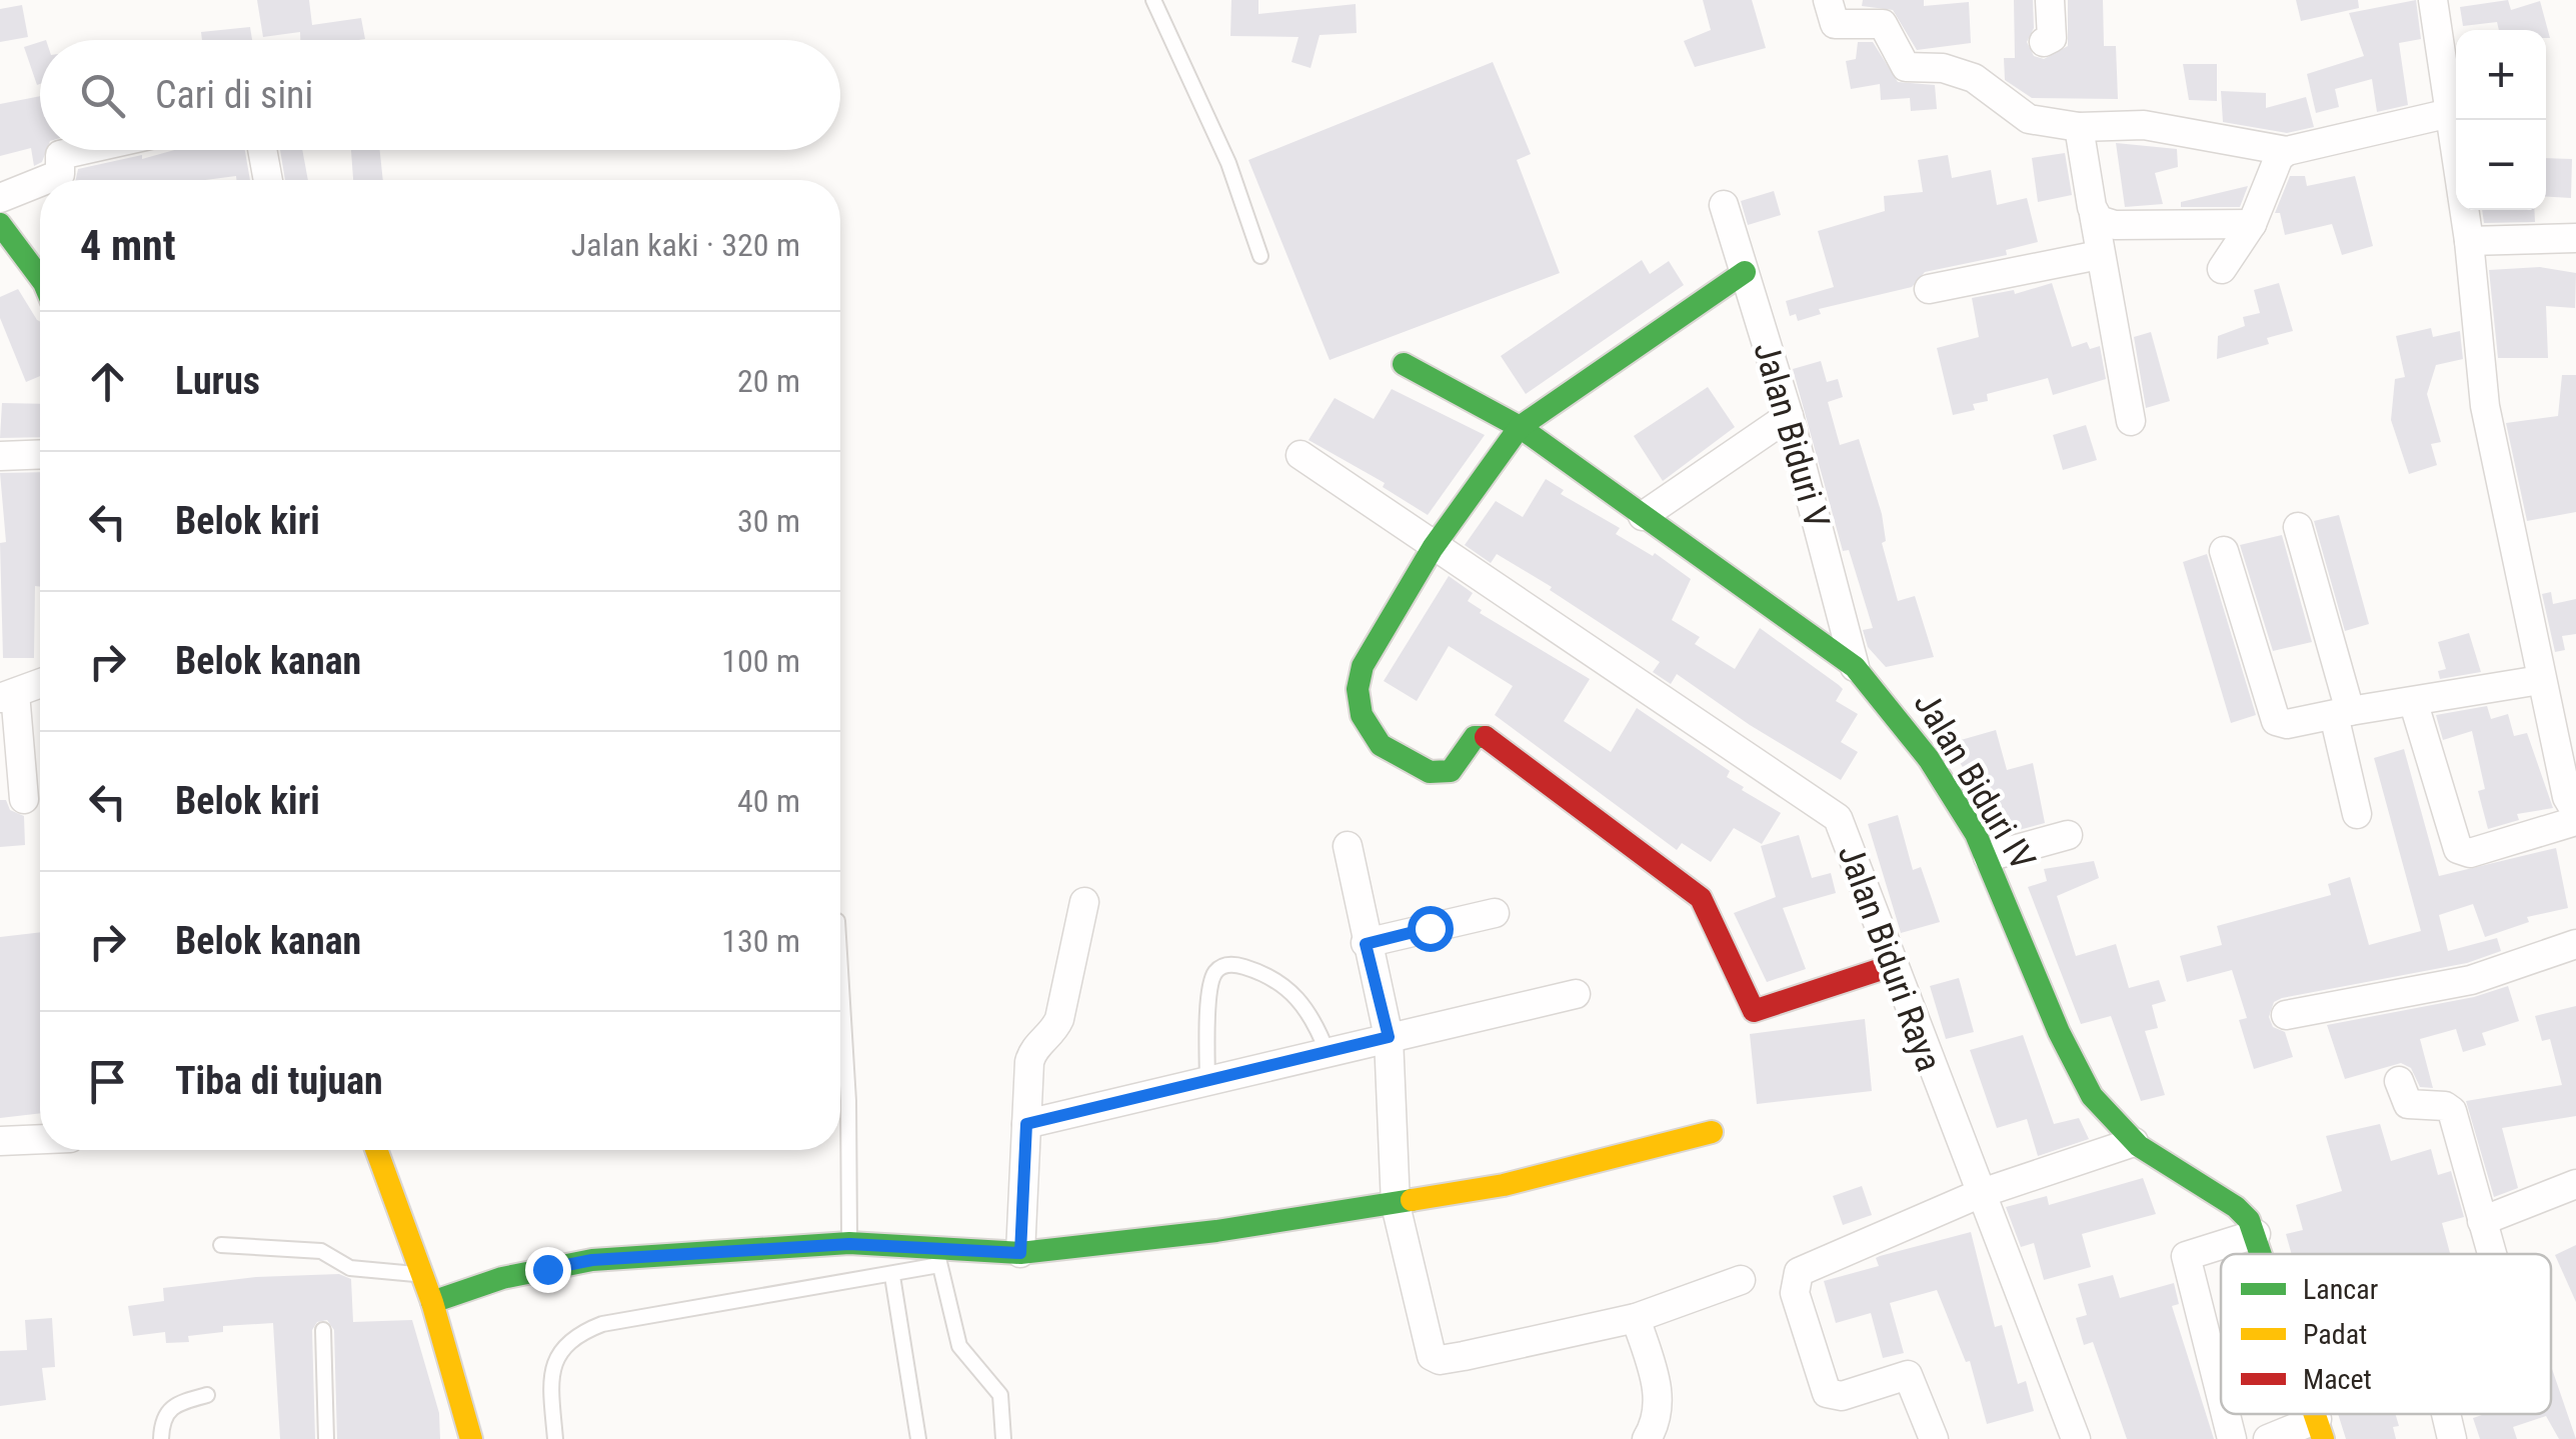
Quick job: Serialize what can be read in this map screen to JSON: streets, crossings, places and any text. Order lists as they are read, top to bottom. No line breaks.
{"streets":{"street":["Jalan Biduri V","Jalan Biduri IV","Jalan Biduri Raya"]},"crossings":[["Jalan Biduri V","Jalan Biduri IV"]],"legend":["Lancar","Padat","Macet"],"page":{"map_buttons":["+","−"],"search":"Cari di sini","heading":["4 mnt","Jalan kaki · 320 m"],"list":[["Lurus","20 m"],["Belok kiri","30 m"],["Belok kanan","100 m"],["Belok kiri","40 m"],["Belok kanan","130 m"],"Tiba di tujuan"]}}
